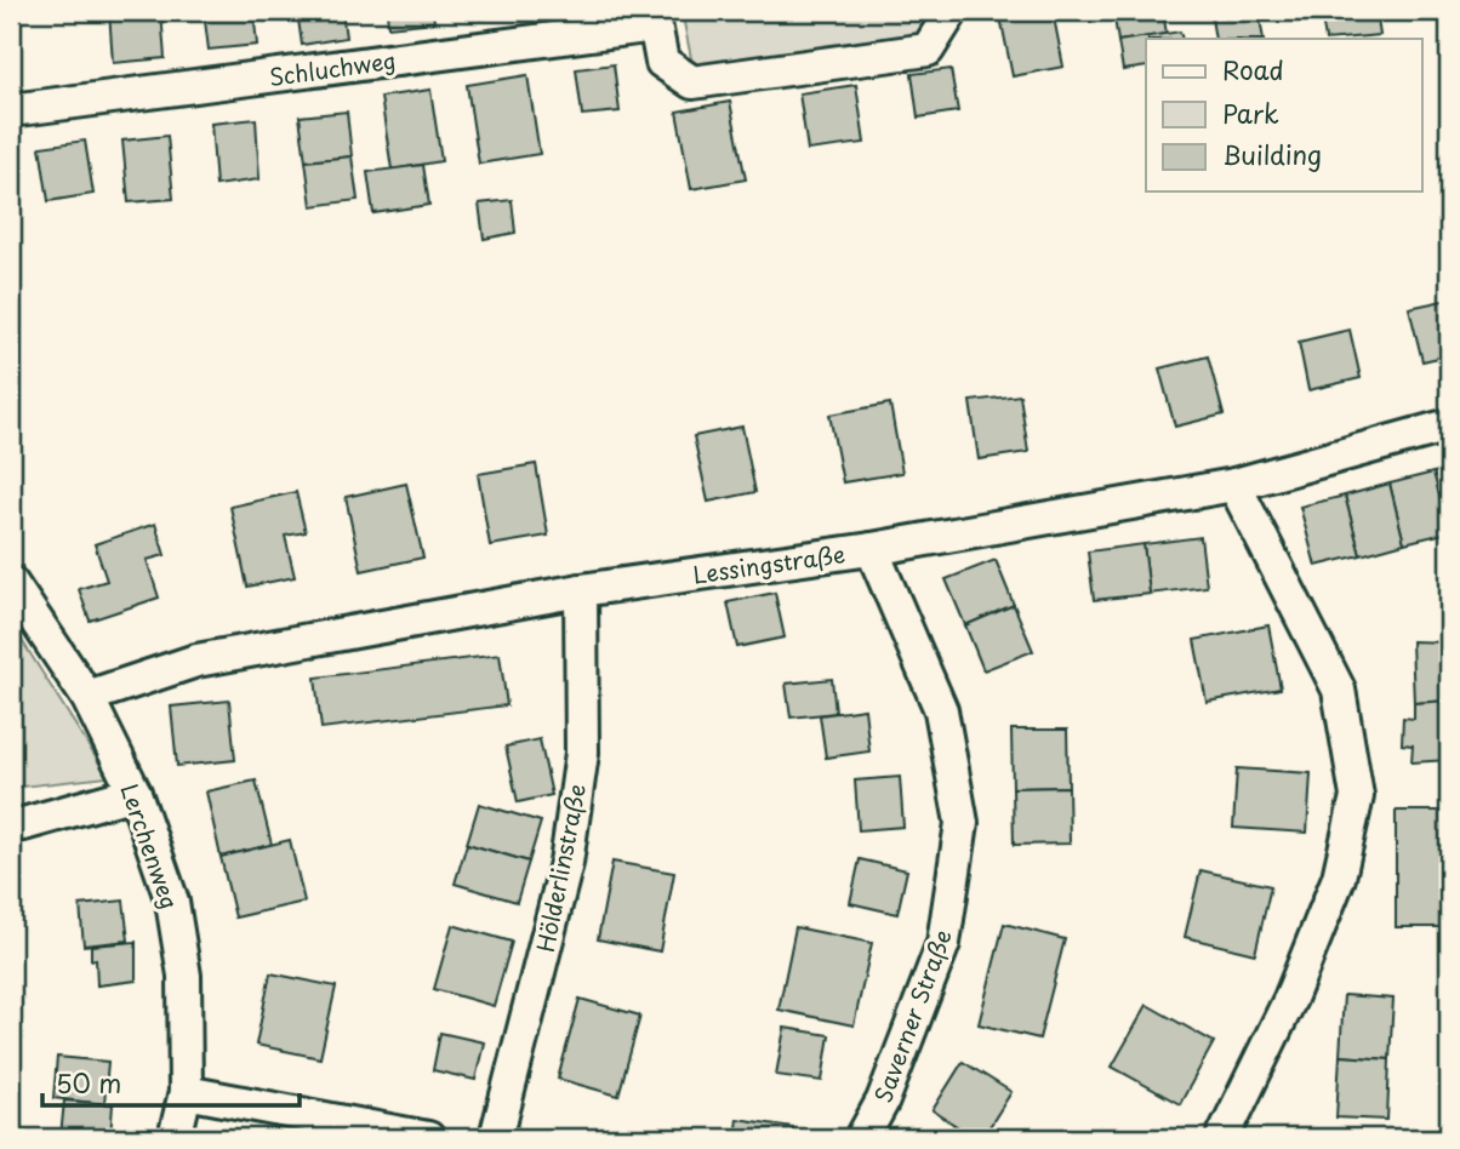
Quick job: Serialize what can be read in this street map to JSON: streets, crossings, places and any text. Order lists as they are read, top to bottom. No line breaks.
{"streets":{"street":["Schluchweg","Lessingstraße","Lerchenweg","Hölderlinstraße","Saverner Straße"]},"crossings":[["Lessingstraße","Lerchenweg"],["Lessingstraße","Hölderlinstraße"],["Lessingstraße","Saverner Straße"]],"legend":["Road","Park","Building"],"scale_bar":"50 m"}
